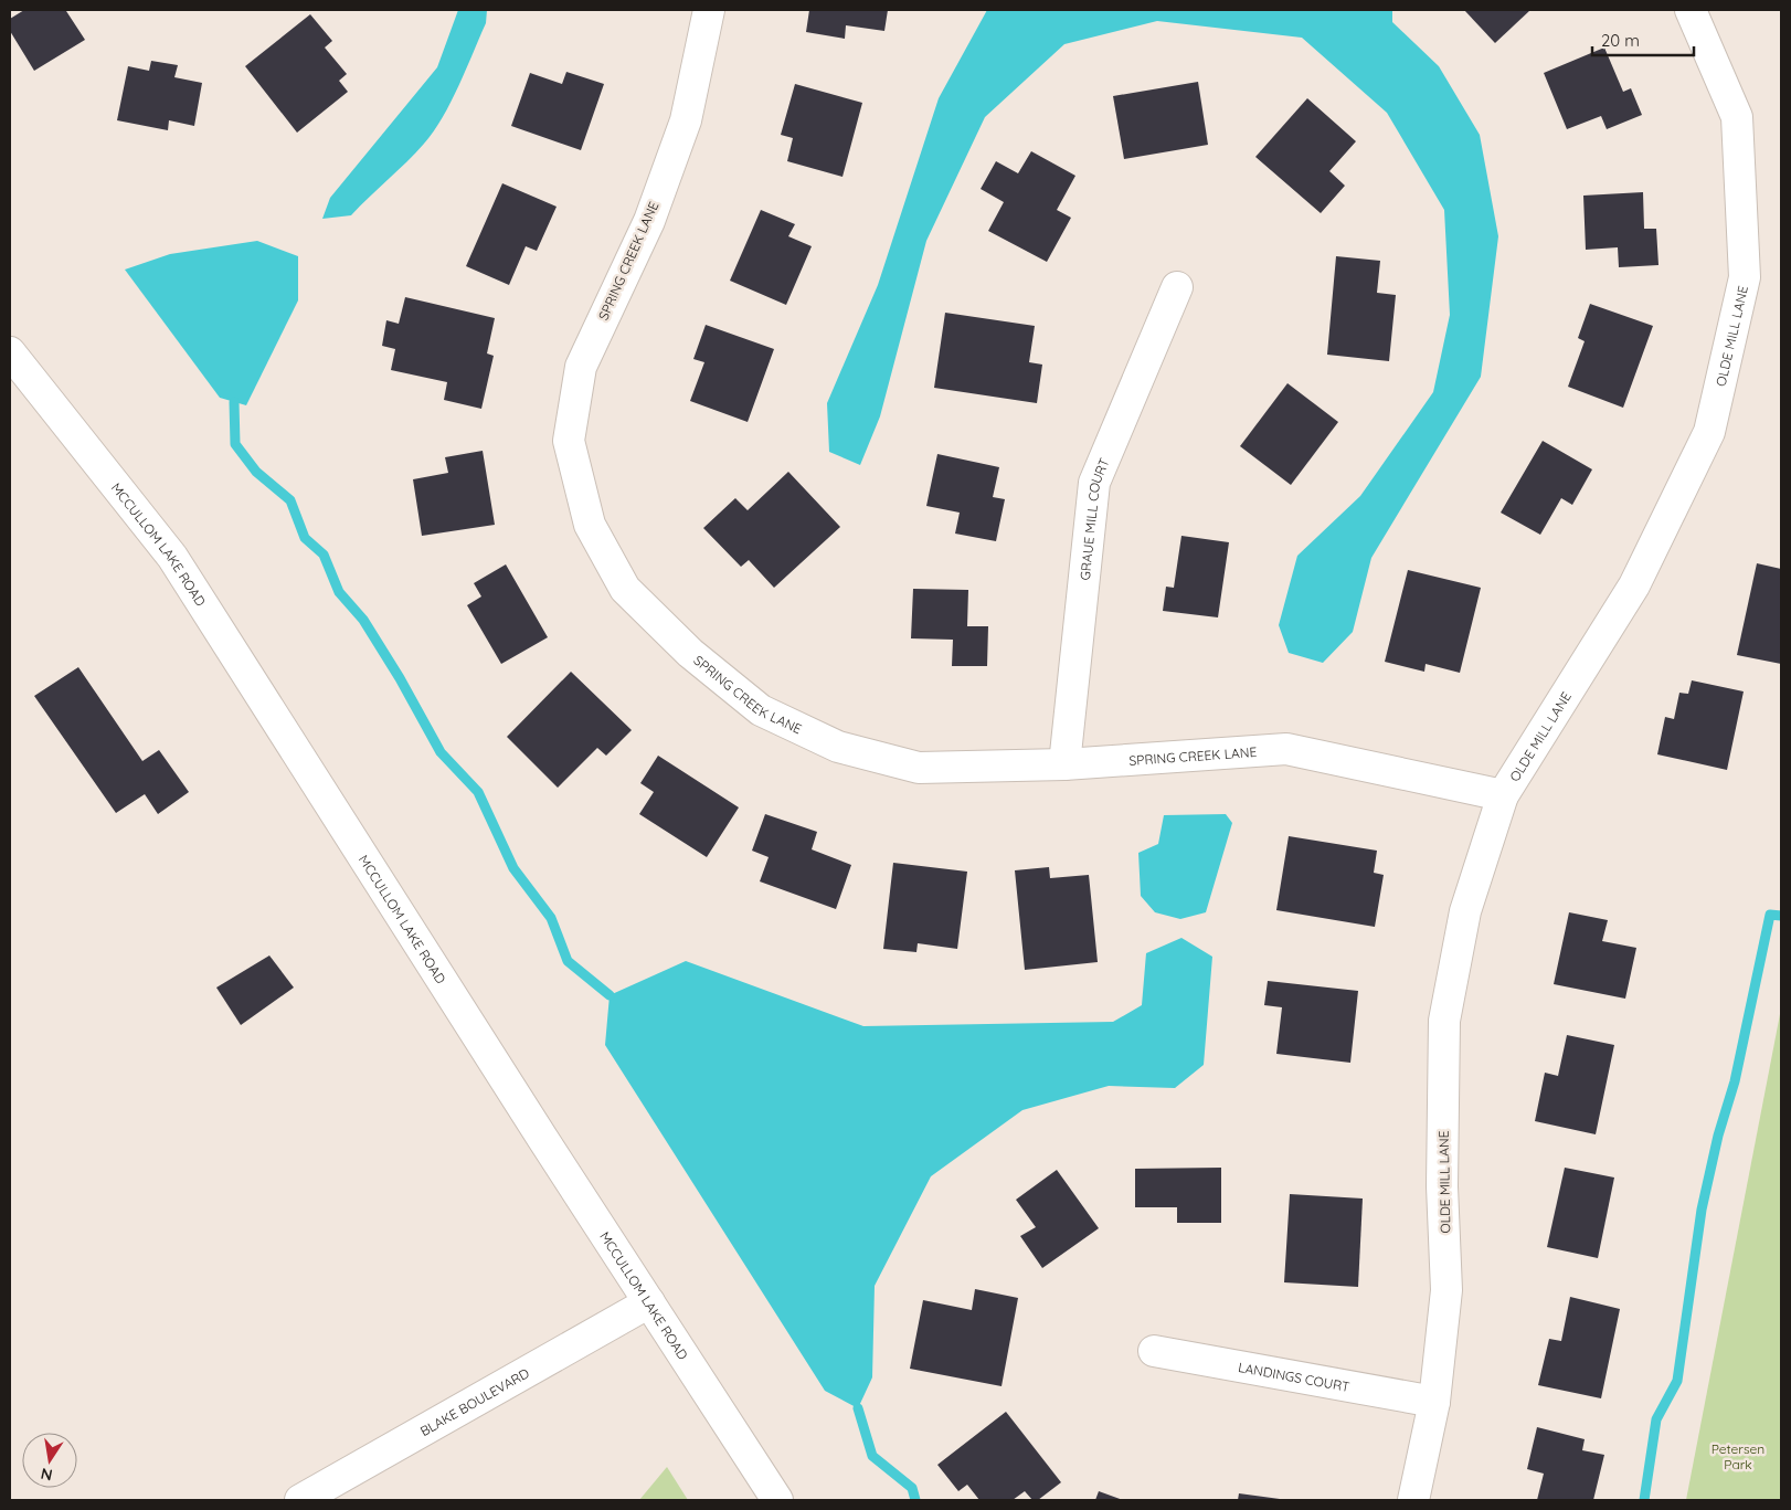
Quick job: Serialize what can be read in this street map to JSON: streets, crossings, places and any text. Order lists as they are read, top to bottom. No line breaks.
{"streets":{"street":["SPRING CREEK LANE","OLDE MILL LANE","GRAUE MILL COURT","MCCULLOM LAKE ROAD","LANDINGS COURT","BLAKE BOULEVARD"]},"crossings":[["SPRING CREEK LANE","OLDE MILL LANE"],["SPRING CREEK LANE","GRAUE MILL COURT"],["OLDE MILL LANE","LANDINGS COURT"],["MCCULLOM LAKE ROAD","BLAKE BOULEVARD"]],"parks":["Petersen Park"],"scale_bar":"20 m","north":"bottom"}
